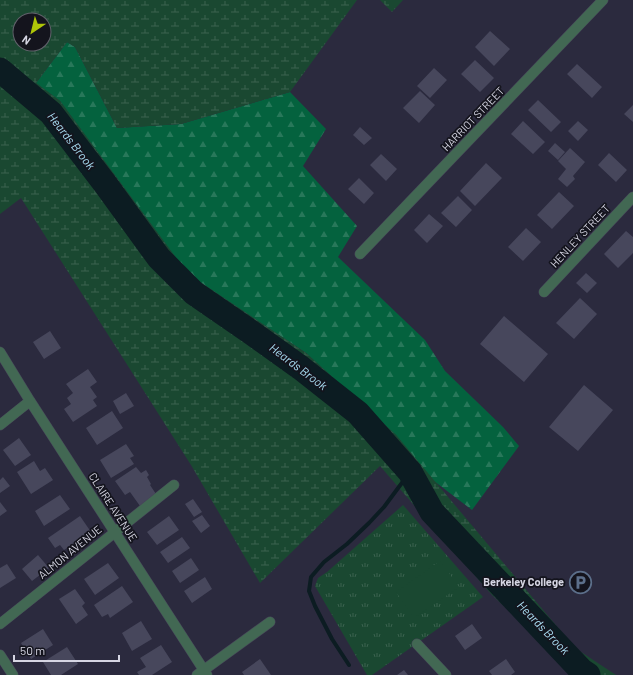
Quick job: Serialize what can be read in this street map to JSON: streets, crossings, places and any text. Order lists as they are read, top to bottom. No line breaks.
{"streets":{"street":["HARRIOT STREET","HENLEY STREET","CLAIRE AVENUE","ALMON AVENUE"]},"crossings":[["CLAIRE AVENUE","ALMON AVENUE"]],"water":["Heards Brook"],"places":{"parking":["Berkeley College"]},"scale_bar":"50 m","north":"bottom left"}
